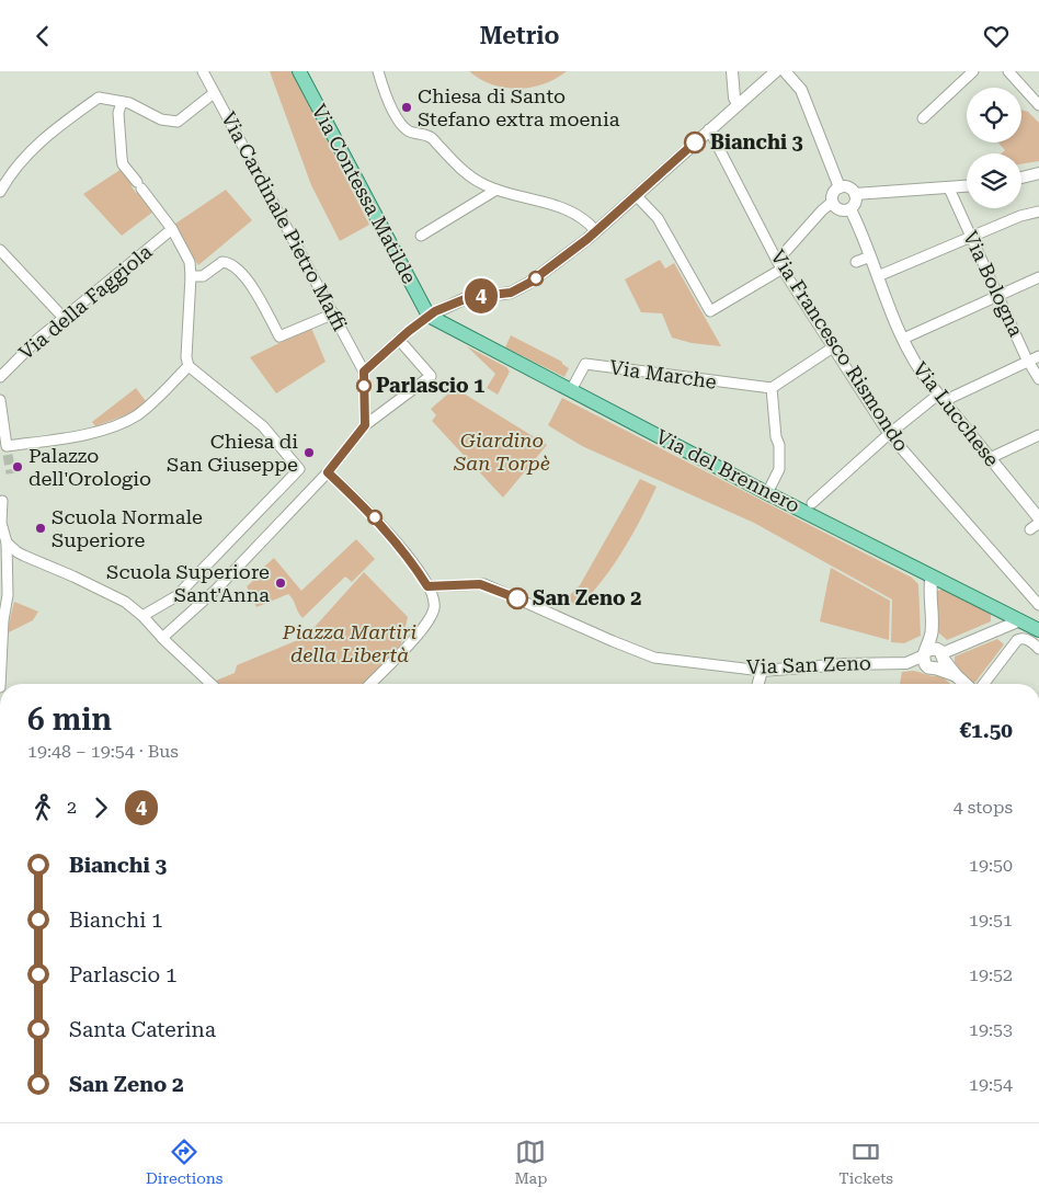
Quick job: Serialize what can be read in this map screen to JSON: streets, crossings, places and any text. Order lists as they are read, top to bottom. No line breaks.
{"streets":{"main road":["Via Contessa Matilde","Via del Brennero"],"street":["Via Cardinale Pietro Maffi","Via Bologna","Via della Faggiola","Via Francesco Rismondo","Via Marche","Via Lucchese","Via San Zeno"]},"crossings":[["Via Contessa Matilde","Via del Brennero"],["Via Marche","Via del Brennero"]],"parks":["Giardino San Torpè","Piazza Martiri della Libertà"],"places":["Chiesa di Santo Stefano extra moenia","Bianchi 3","Parlascio 1","Chiesa di San Giuseppe","Palazzo dell'Orologio","Scuola Normale Superiore","Scuola Superiore Sant'Anna","San Zeno 2"],"lines":["bus line 4"],"page":{"header":"Metrio","on_map":"4","heading":["6 min","19:48 – 19:54 · Bus","€1.50"],"legs":["2","4","4 stops"],"list":[{"name":"Bianchi 3","value":"19:50"},{"name":"Bianchi 1","value":"19:51"},{"name":"Parlascio 1","value":"19:52"},{"name":"Santa Caterina","value":"19:53"},{"name":"San Zeno 2","value":"19:54"}],"tabs":["Directions","Map","Tickets"]}}
